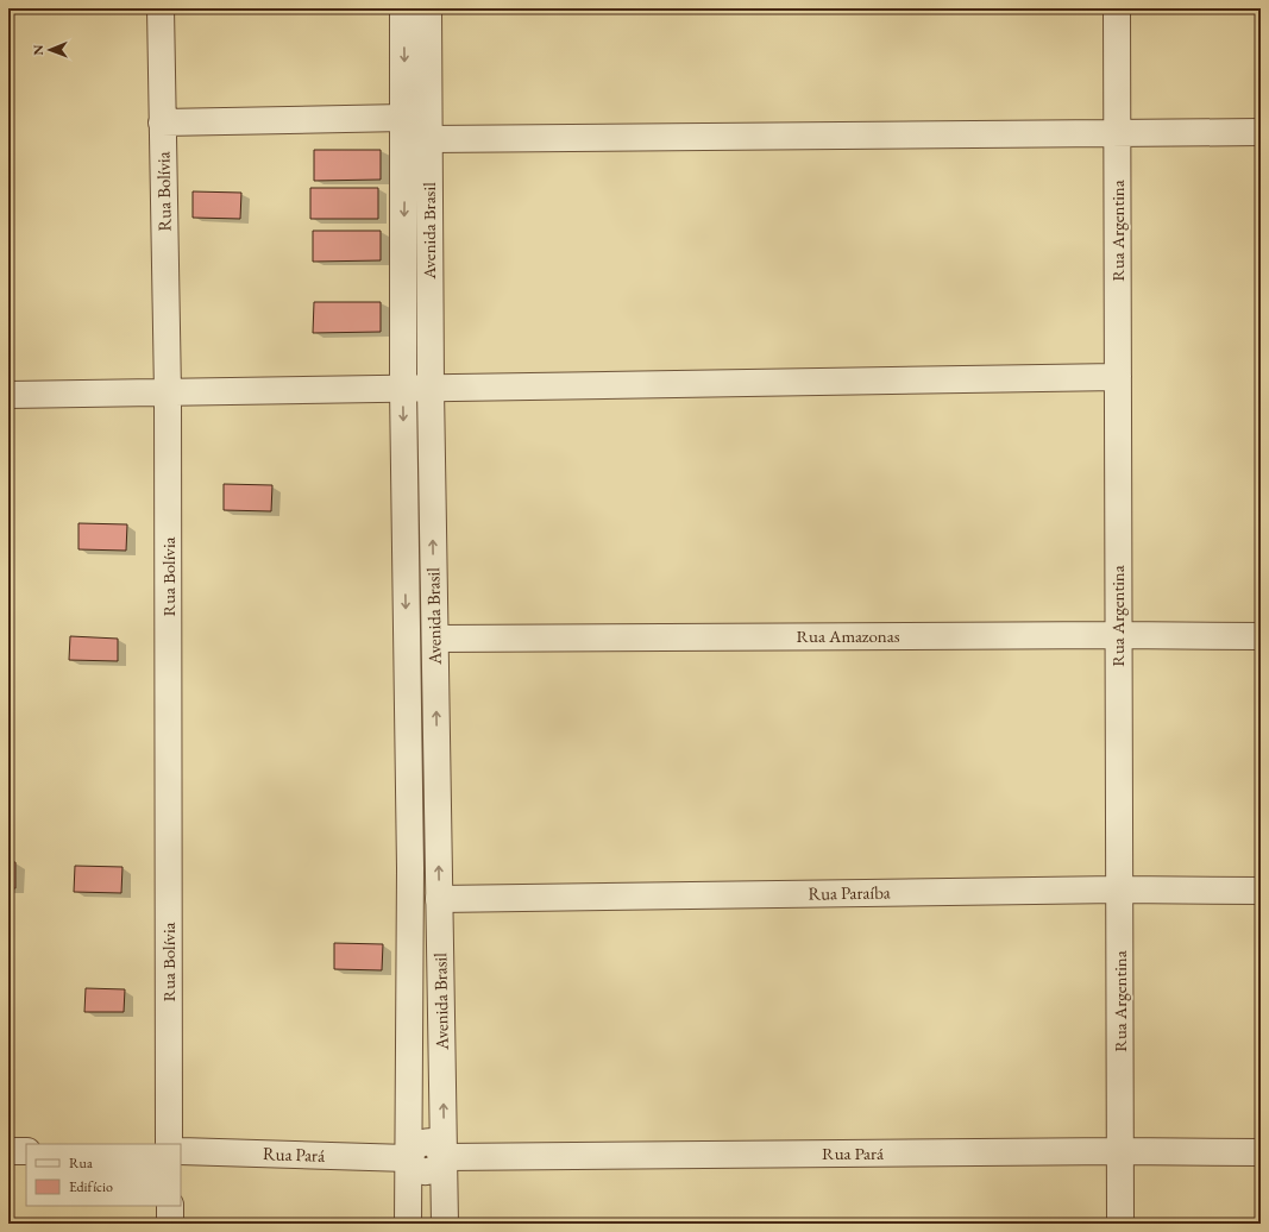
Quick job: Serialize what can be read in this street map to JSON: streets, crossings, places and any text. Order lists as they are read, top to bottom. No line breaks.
{"streets":{"street":["Rua Bolívia","Avenida Brasil","Rua Argentina","Rua Amazonas","Rua Paraíba","Rua Pará"]},"crossings":[["Avenida Brasil","Rua Amazonas"],["Avenida Brasil","Rua Paraíba"],["Avenida Brasil","Rua Pará"],["Rua Argentina","Rua Amazonas"],["Rua Argentina","Rua Paraíba"],["Rua Argentina","Rua Pará"]],"legend":["Rua","Edifício"],"north":"left"}
